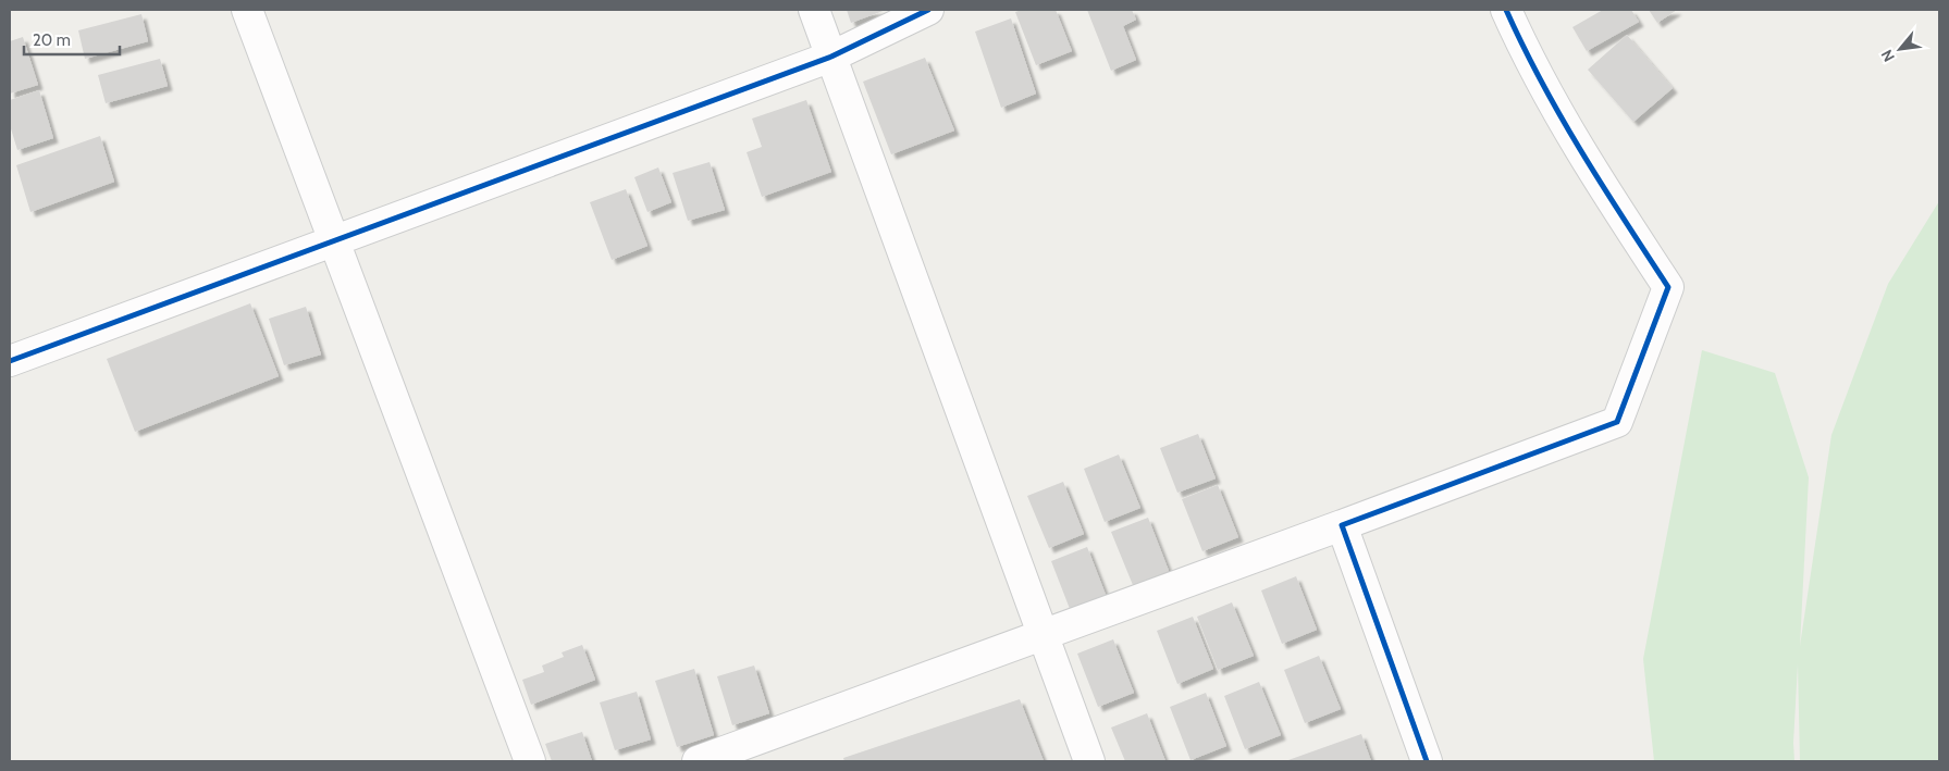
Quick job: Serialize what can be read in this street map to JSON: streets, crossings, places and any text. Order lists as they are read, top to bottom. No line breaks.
{"scale_bar":"20 m","north":"bottom left"}
